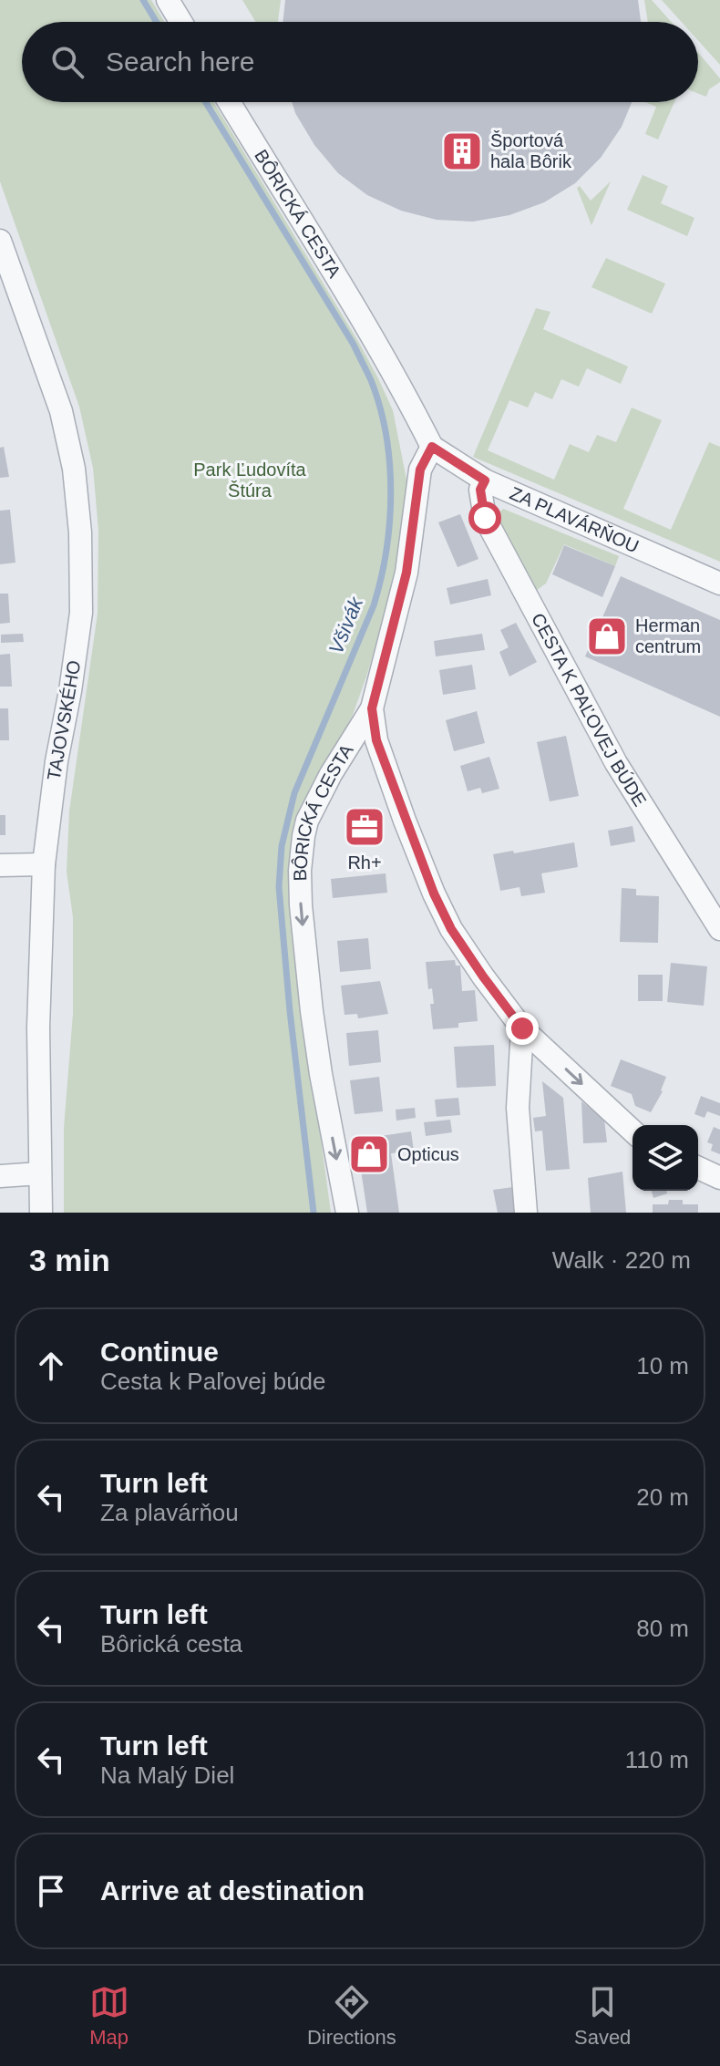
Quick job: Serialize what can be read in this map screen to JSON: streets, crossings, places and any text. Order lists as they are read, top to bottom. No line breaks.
{"streets":{"street":["BÔRICKÁ CESTA","ZA PLAVÁRŇOU","CESTA K PAĽOVEJ BÚDE","TAJOVSKÉHO"]},"crossings":[["BÔRICKÁ CESTA","ZA PLAVÁRŇOU"],["ZA PLAVÁRŇOU","CESTA K PAĽOVEJ BÚDE"]],"one_way":["BÔRICKÁ CESTA"],"water":["Všivák"],"parks":["Park Ľudovíta Štúra"],"places":{"building":["Športová hala Bôrik"],"shop":["Herman centrum","Opticus"],"office":["Rh+"]},"page":{"search":"Search here","heading":["3 min","Walk · 220 m"],"list":[["Continue","Cesta k Paľovej búde","10 m"],["Turn left","Za plavárňou","20 m"],["Turn left","Bôrická cesta","80 m"],["Turn left","Na Malý Diel","110 m"],"Arrive at destination"],"nav":["Map","Directions","Saved"]}}
